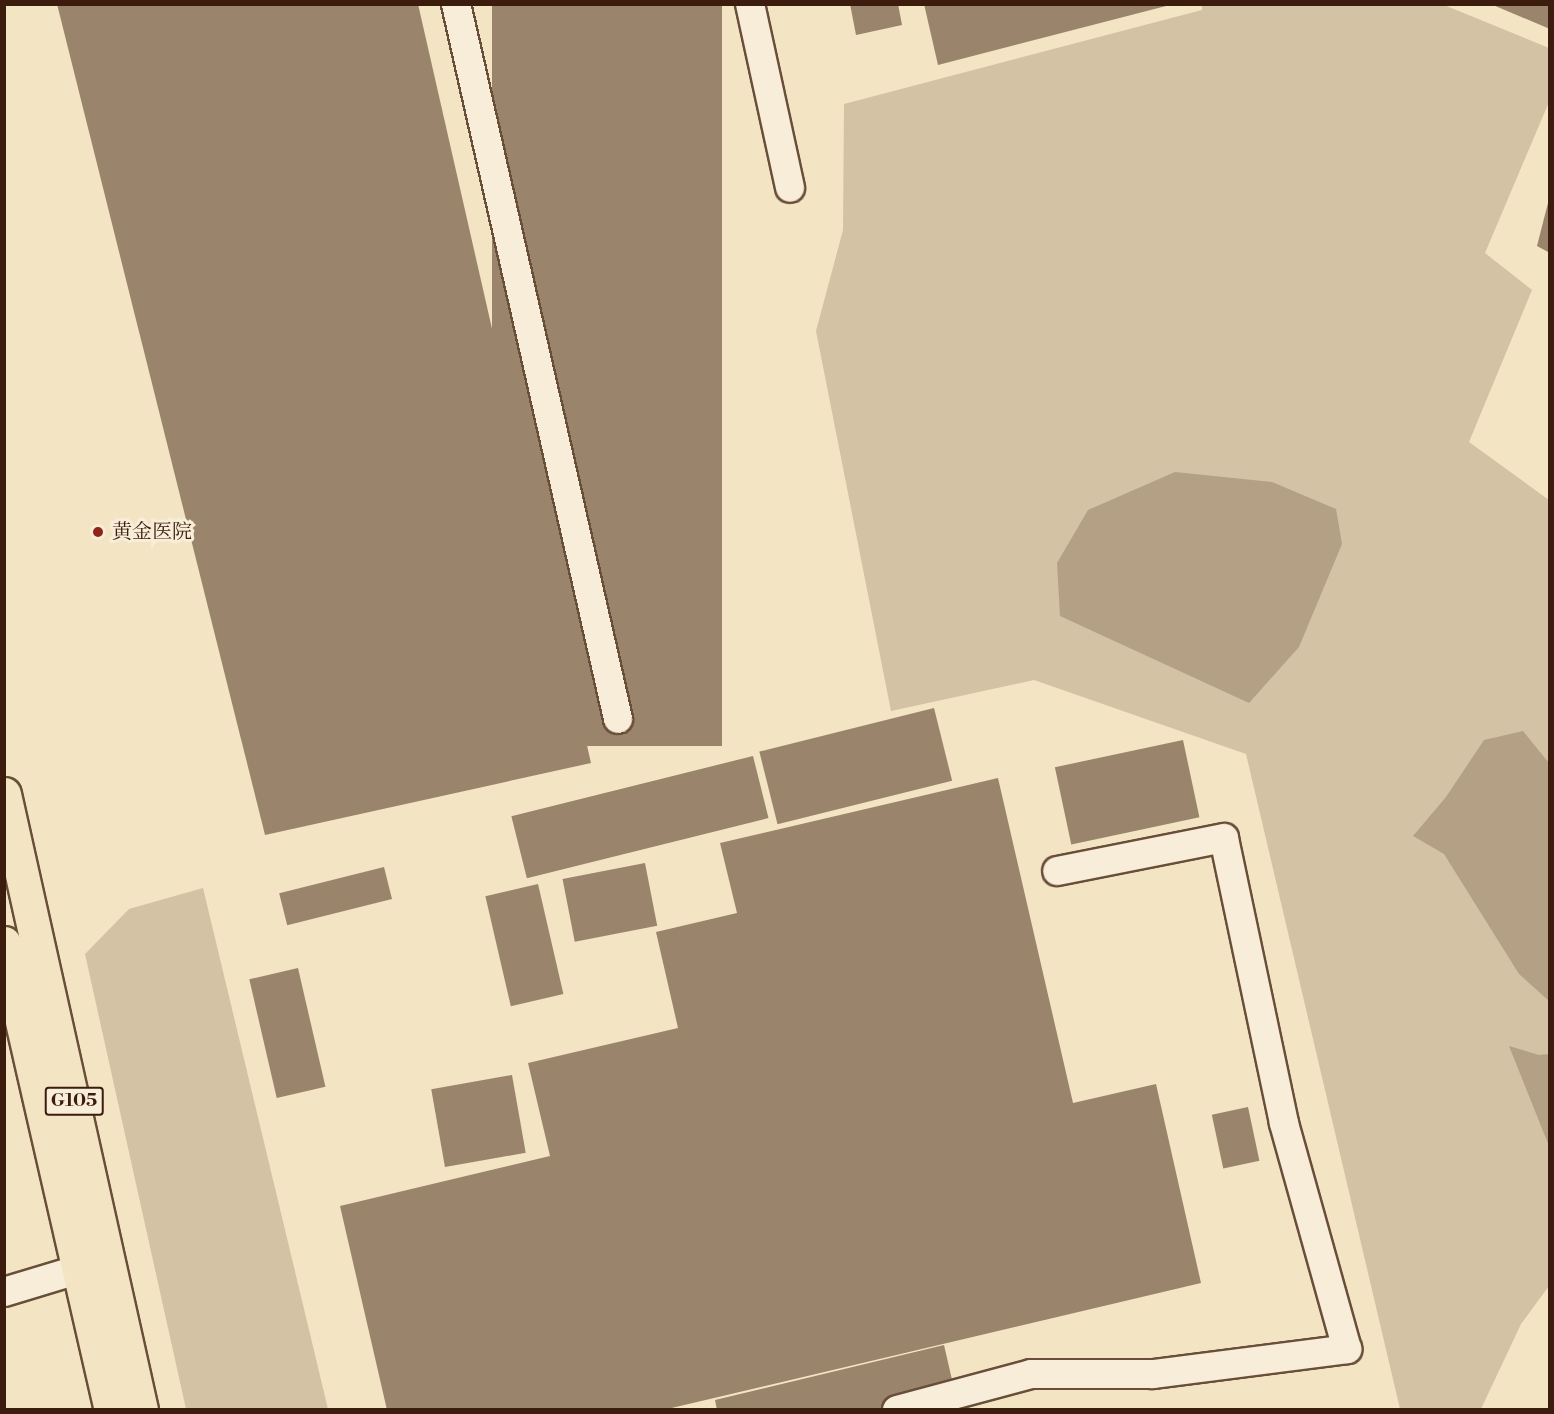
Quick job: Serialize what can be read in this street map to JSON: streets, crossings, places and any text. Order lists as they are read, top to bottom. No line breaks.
{"streets":{"highway":["G105"]},"places":["黄金医院"]}
